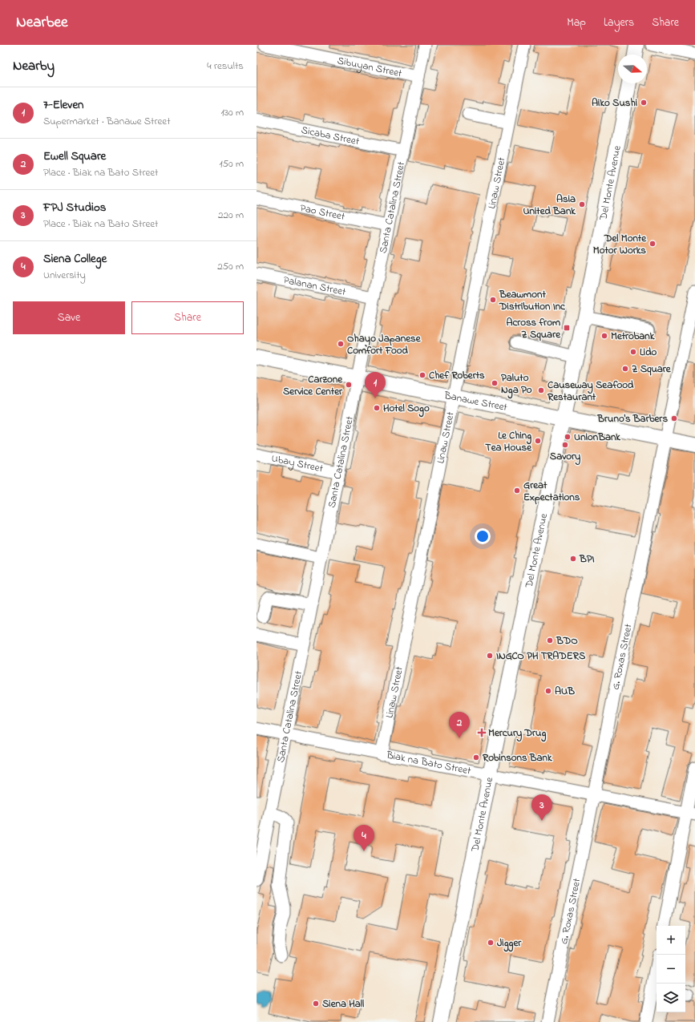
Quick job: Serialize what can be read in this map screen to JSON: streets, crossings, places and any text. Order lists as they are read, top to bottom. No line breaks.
{"streets":{"main road":["Del Monte Avenue","Banawe Street"],"street":["Sibuyan Street","Sicaba Street","Linaw Street","Santa Catalina Street","Pao Street","Palanan Street","Ubay Street","G. Roxas Street","Biak na Bato Street"]},"crossings":[["Sibuyan Street","Santa Catalina Street"],["Sicaba Street","Santa Catalina Street"],["Linaw Street","Banawe Street"],["Linaw Street","Biak na Bato Street"],["Del Monte Avenue","Banawe Street"],["Del Monte Avenue","Biak na Bato Street"],["Santa Catalina Street","Pao Street"],["Santa Catalina Street","Palanan Street"],["Santa Catalina Street","Banawe Street"],["Santa Catalina Street","Ubay Street"],["Santa Catalina Street","Biak na Bato Street"],["Banawe Street","G. Roxas Street"],["G. Roxas Street","Biak na Bato Street"]],"places":{"other":["Aiko Sushi","Asia United Bank","Del Monte Motor Works","Beawmont Distribution Inc","Metrobank","Ohayo Japanese Comfort Food","Lido","Z Square","Chef Roberts","Paluto Nga Po","Carzone Service Center","Causeway Seafood Restaurant","Hotel Sogo","Bruno's Barbers","UnionBank","Le Ching Tea House","Savory","Great Expectations","BPI","BDO","INGCO PH TRADERS","AUB","Robinsons Bank","Jigger","Siena Hall"],"transit":["Across from Z Square"],"health":["Mercury Drug"]},"north":"right","page":{"header":"Nearbee","nav":["Map","Layers","Share"],"heading":["Nearby","4 results"],"list":[{"mark":"1","name":"7-Eleven","note":"Supermarket · Banawe Street","value":"130 m"},{"mark":"2","name":"Ewell Square","note":"Place · Biak na Bato Street","value":"150 m"},{"mark":"3","name":"FPJ Studios","note":"Place · Biak na Bato Street","value":"220 m"},{"mark":"4","name":"Siena College","note":"University","value":"250 m"}],"buttons":["Save","Share"],"pins":["1","2","3","4"],"map_buttons":["+","−"]}}
